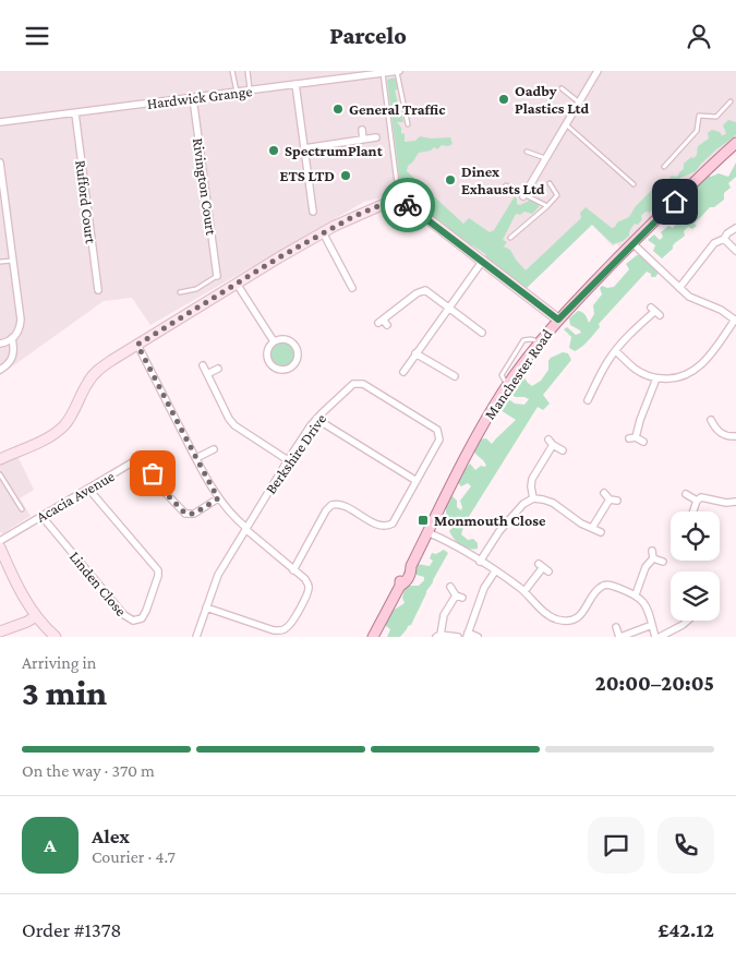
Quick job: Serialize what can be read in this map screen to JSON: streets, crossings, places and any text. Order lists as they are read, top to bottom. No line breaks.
{"streets":{"main road":["Manchester Road"],"street":["Hardwick Grange","Rivington Court","Rufford Court","Berkshire Drive","Acacia Avenue","Linden Close"]},"crossings":[["Hardwick Grange","Rivington Court"],["Hardwick Grange","Rufford Court"],["Acacia Avenue","Linden Close"]],"places":{"other":["Oadby Plastics Ltd","General Traffic","SpectrumPlant","ETS LTD","Dinex Exhausts Ltd"],"transit":["Monmouth Close"]},"page":{"header":"Parcelo","heading":["3 min","Arriving in","20:00–20:05"],"panel":["Alex","Courier · 4.7","Order #1378","£42.12"],"bar":"On the way · 370 m","round":"A"}}
